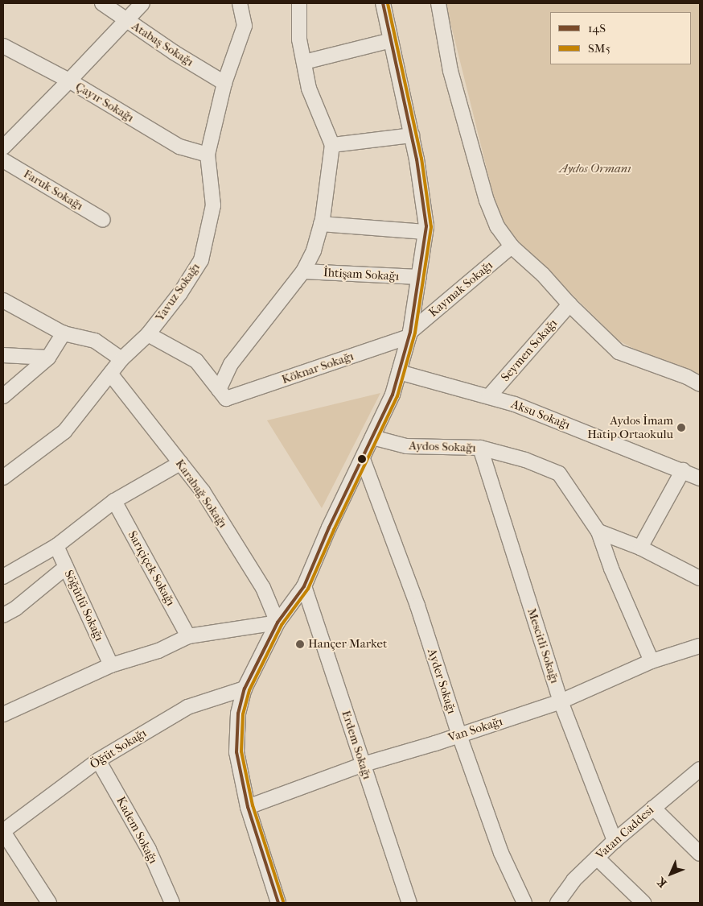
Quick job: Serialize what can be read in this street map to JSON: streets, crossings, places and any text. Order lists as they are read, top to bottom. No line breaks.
{"streets":{"street":["Atabaş Sokağı","Çayır Sokağı","Faruk Sokağı","İhtişam Sokağı","Kaymak Sokağı","Yavuz Sokağı","Seymen Sokağı","Köknar Sokağı","Aksu Sokağı","Aydos Sokağı","Karabağ Sokağı","Sarıçiçek Sokağı","Söğütlü Sokağı","Mescitli Sokağı","Ayder Sokağı","Van Sokağı","Erdem Sokağı","Öğüt Sokağı","Kadem Sokağı","Vatan Caddesi"]},"crossings":[["Atabaş Sokağı","Yavuz Sokağı"],["Çayır Sokağı","Yavuz Sokağı"],["Kaymak Sokağı","Köknar Sokağı"],["Yavuz Sokağı","Karabağ Sokağı"],["Seymen Sokağı","Aksu Sokağı"],["Aydos Sokağı","Mescitli Sokağı"],["Aydos Sokağı","Van Sokağı"],["Mescitli Sokağı","Van Sokağı"],["Mescitli Sokağı","Vatan Caddesi"],["Ayder Sokağı","Van Sokağı"],["Van Sokağı","Erdem Sokağı"],["Öğüt Sokağı","Kadem Sokağı"]],"parks":["Aydos Ormanı"],"places":["Aydos İmam Hatip Ortaokulu","Hançer Market"],"lines":["transit line 14S","transit line SM5"],"legend":["14S","SM5"],"north":"bottom left"}
